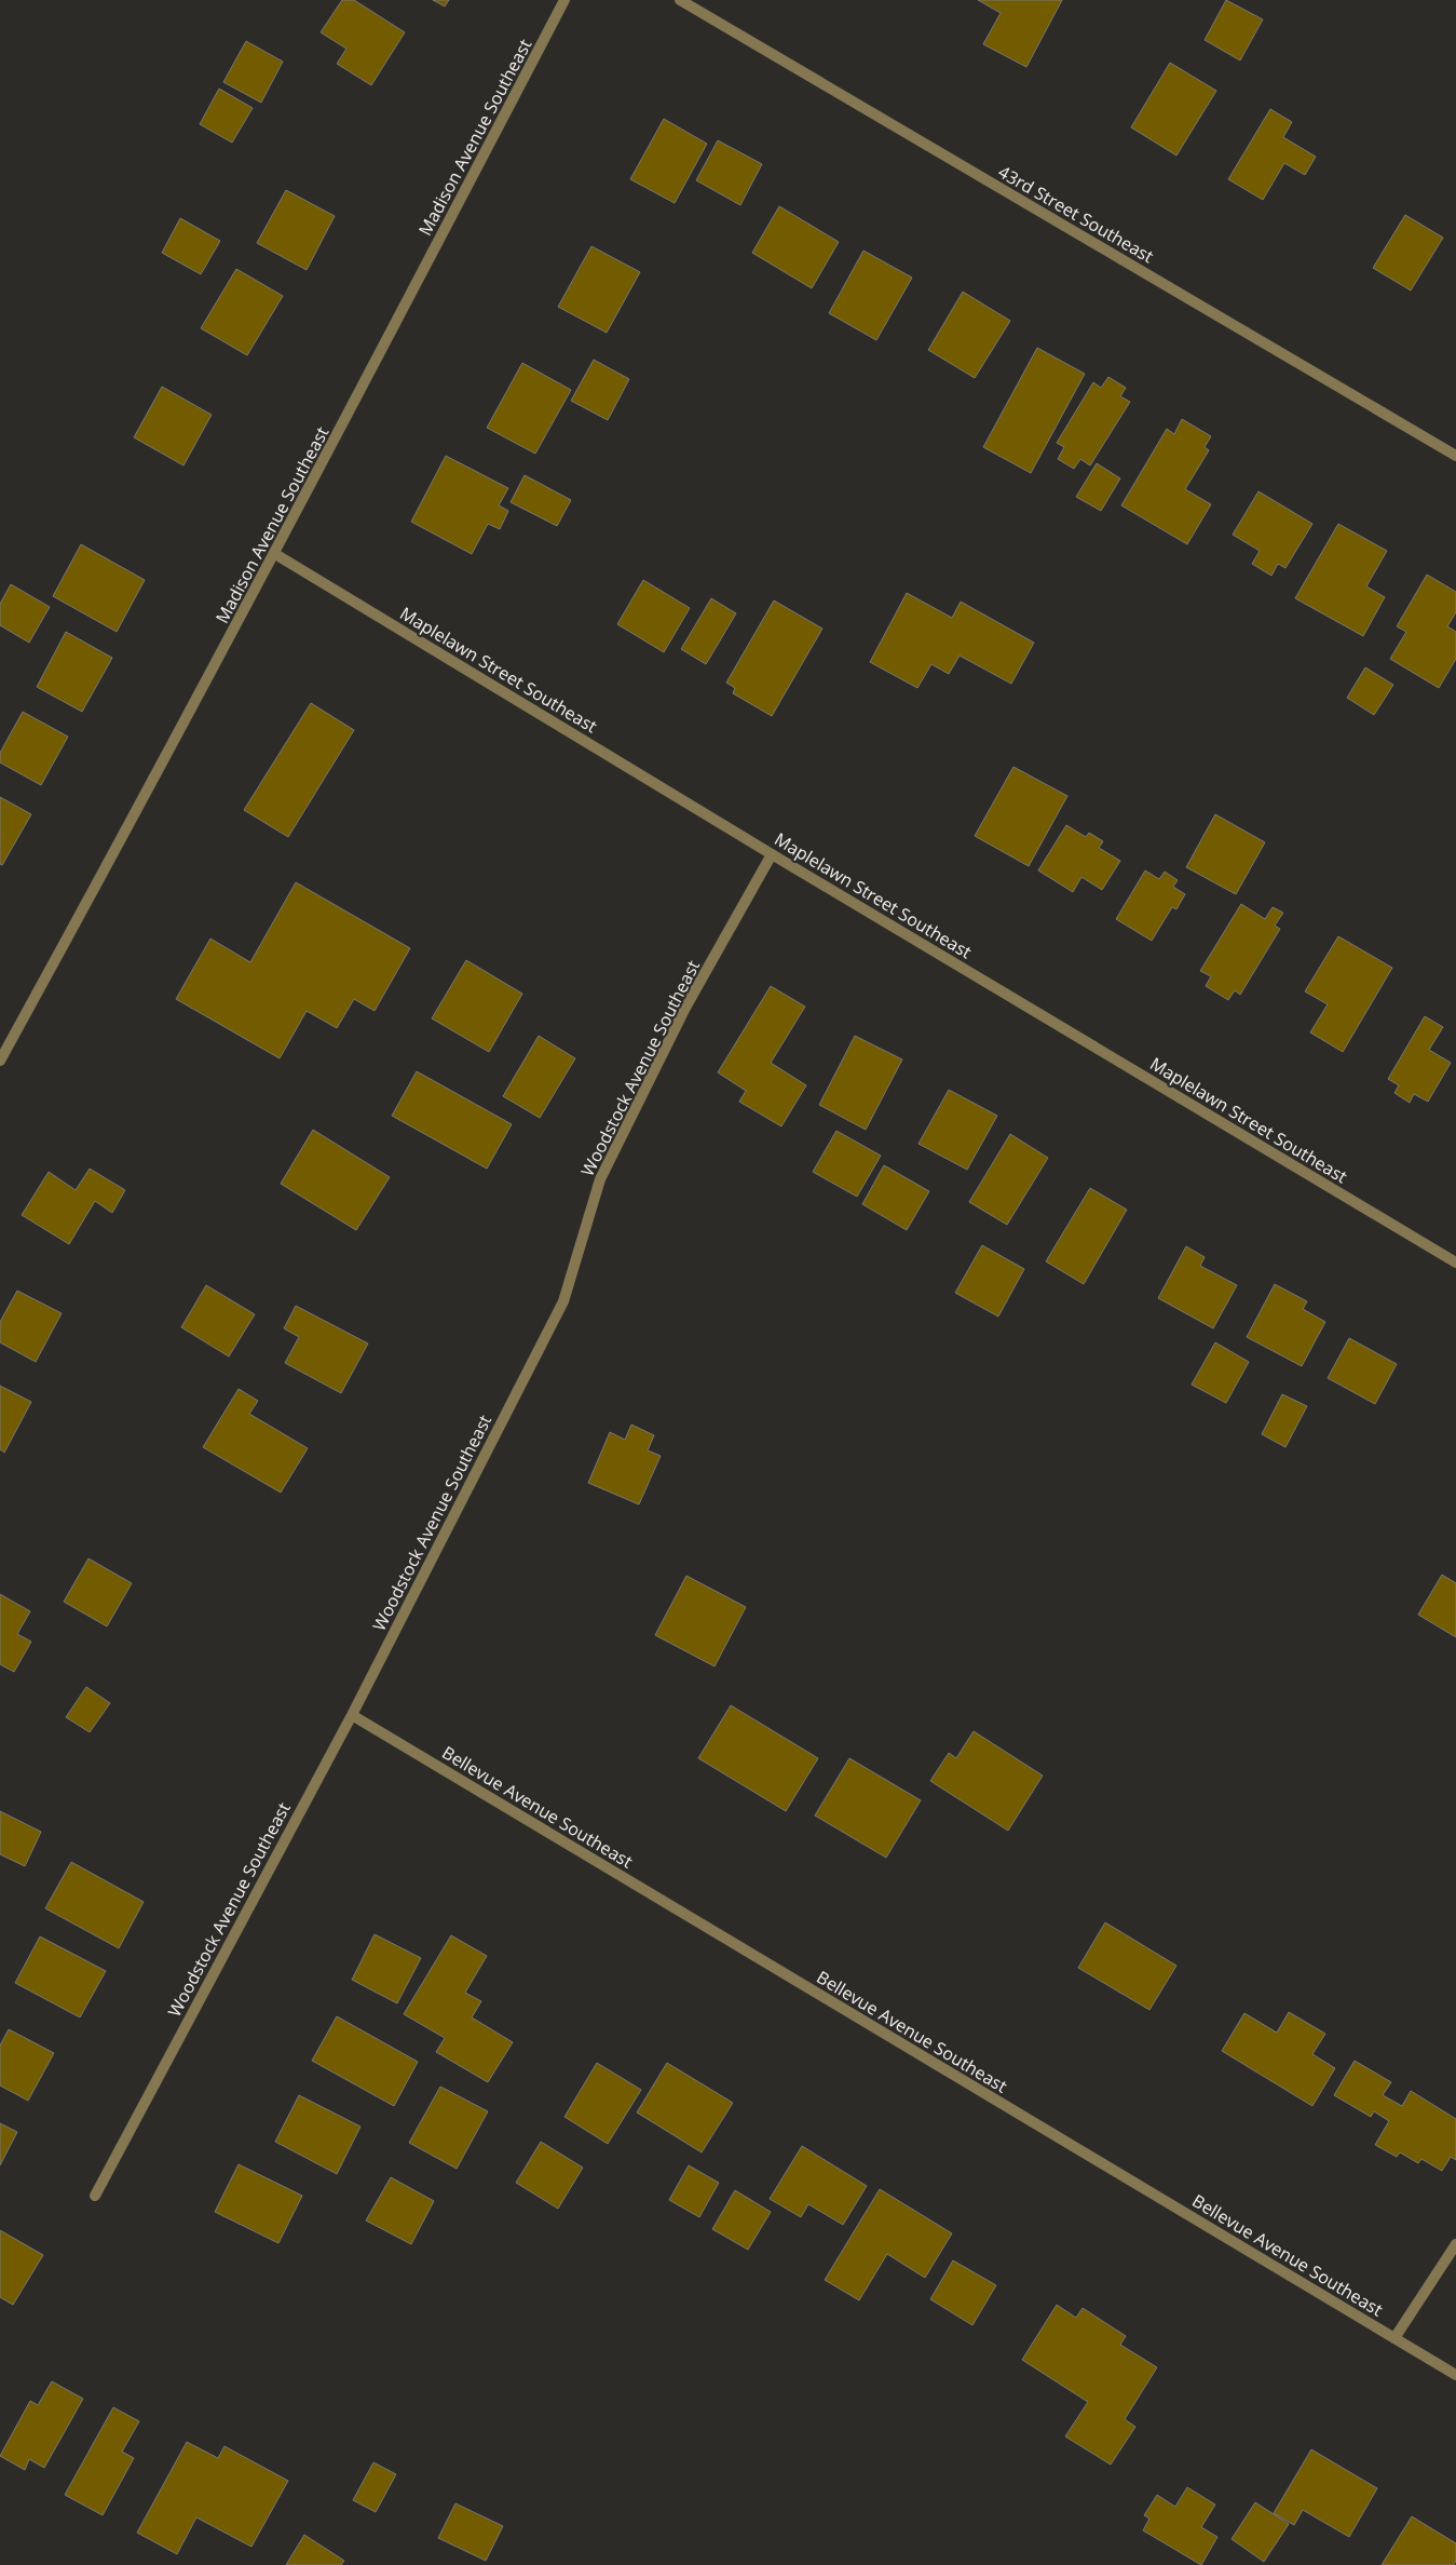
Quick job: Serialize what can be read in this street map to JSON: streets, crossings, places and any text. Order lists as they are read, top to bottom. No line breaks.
{"streets":{"street":["Madison Avenue Southeast","43rd Street Southeast","Maplelawn Street Southeast","Woodstock Avenue Southeast","Bellevue Avenue Southeast"]},"crossings":[["Madison Avenue Southeast","Maplelawn Street Southeast"],["Maplelawn Street Southeast","Woodstock Avenue Southeast"],["Woodstock Avenue Southeast","Bellevue Avenue Southeast"]]}
